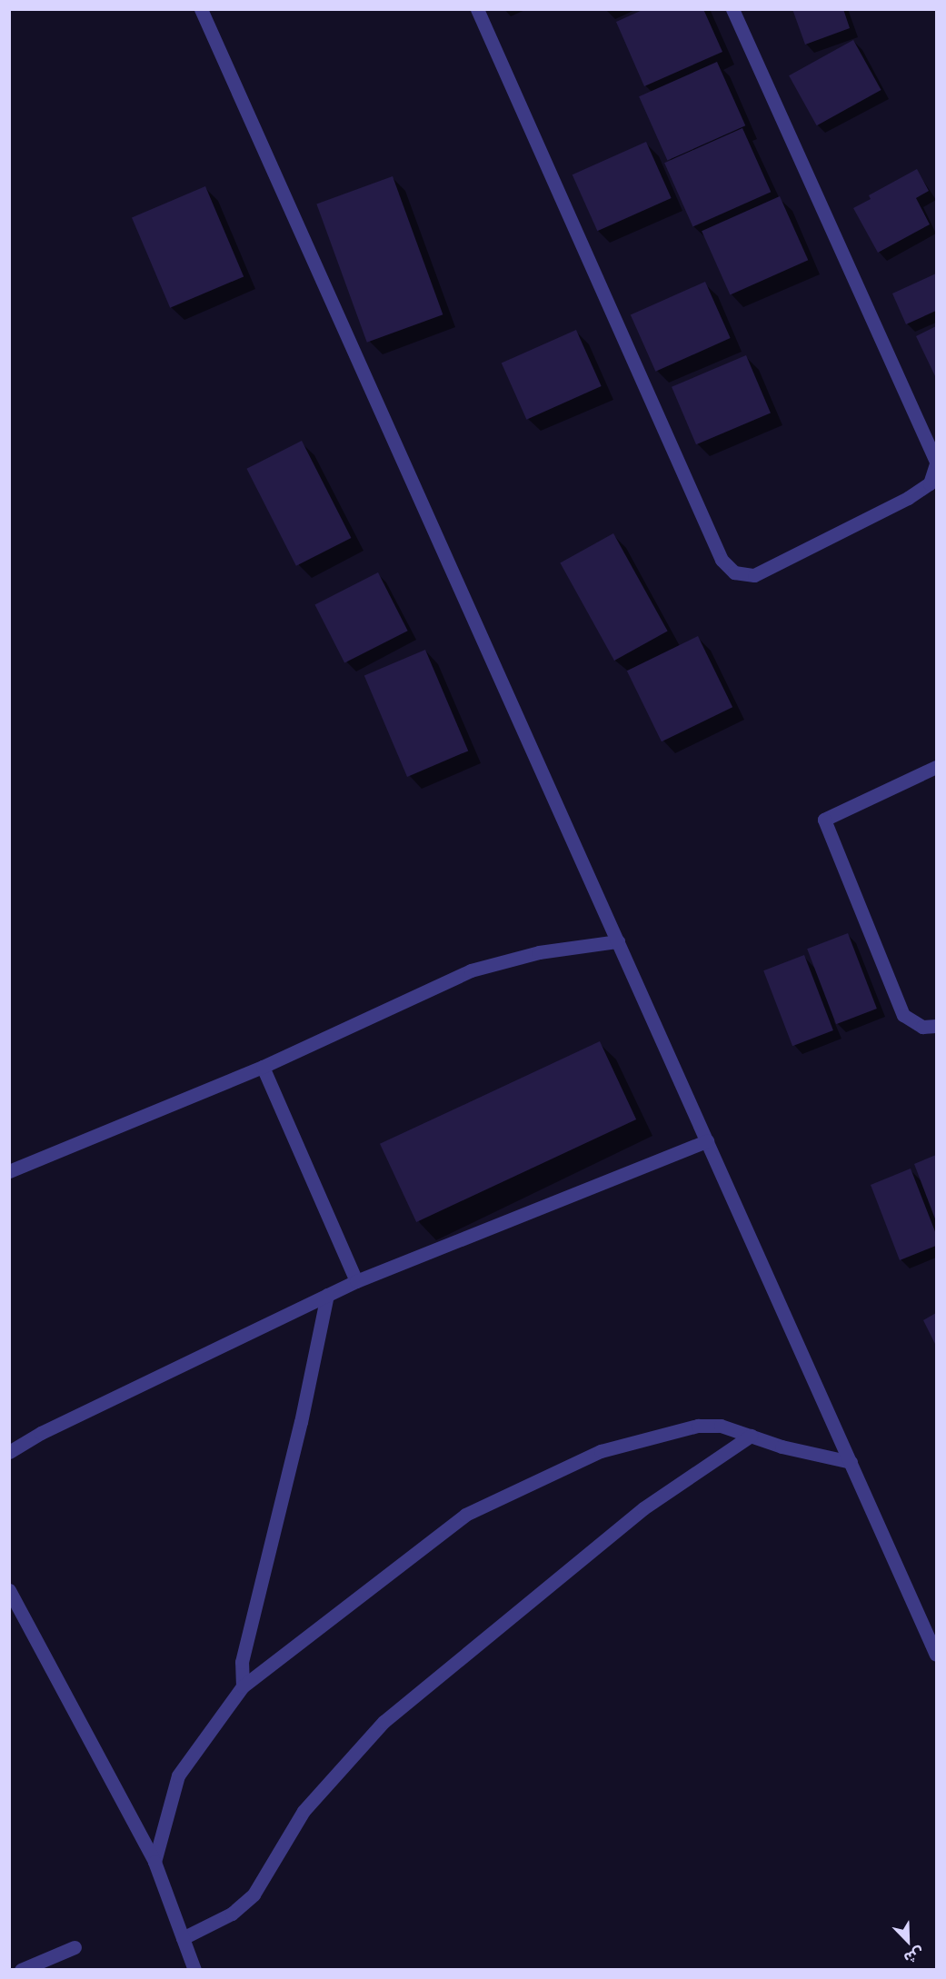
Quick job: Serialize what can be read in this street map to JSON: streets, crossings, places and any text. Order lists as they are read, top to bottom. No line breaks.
{"north":"bottom right"}
